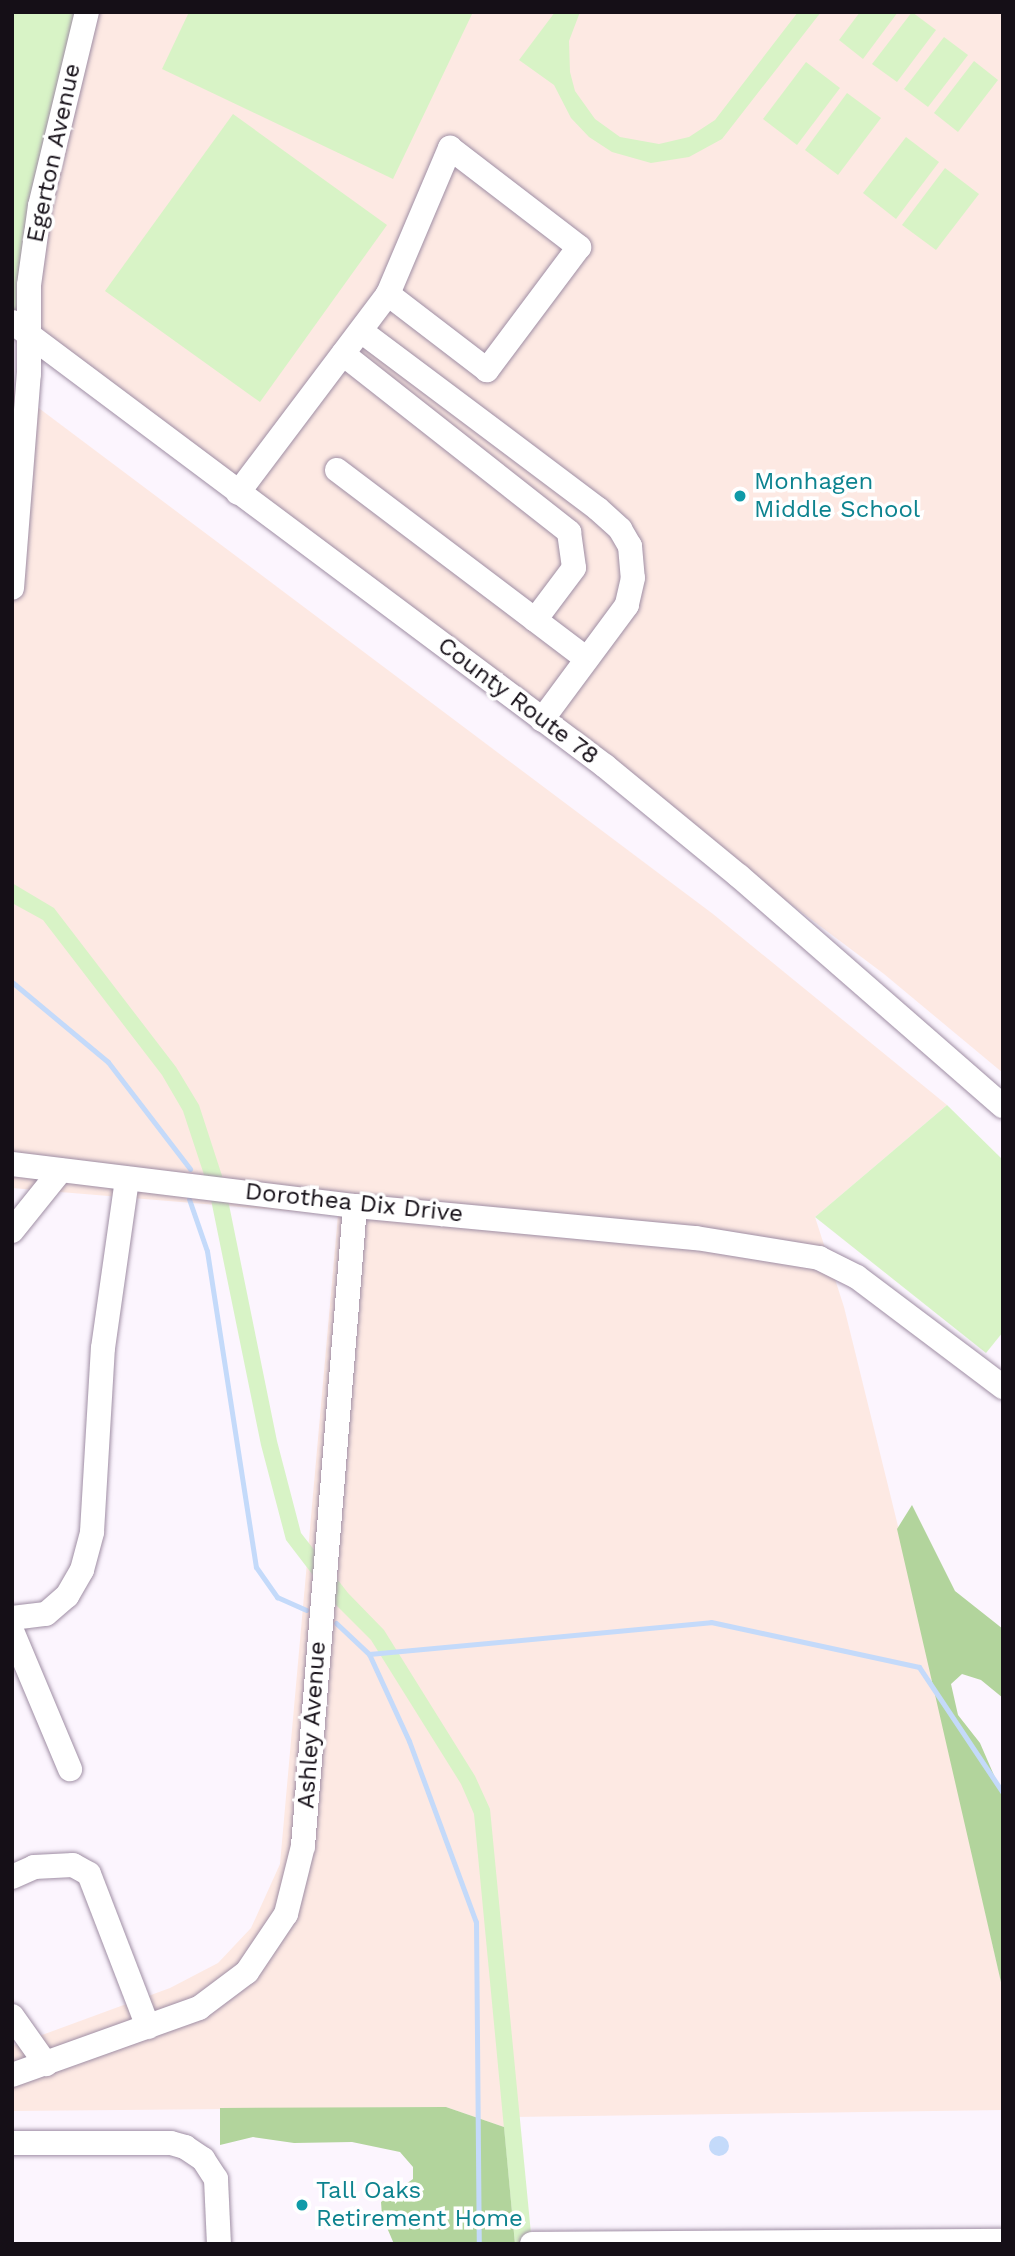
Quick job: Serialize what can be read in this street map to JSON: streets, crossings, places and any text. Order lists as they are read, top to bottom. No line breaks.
{"streets":{"street":["Egerton Avenue","County Route 78","Dorothea Dix Drive","Ashley Avenue"]},"crossings":[["Egerton Avenue","County Route 78"],["Dorothea Dix Drive","Ashley Avenue"]],"places":["Monhagen Middle School","Tall Oaks Retirement Home"]}
